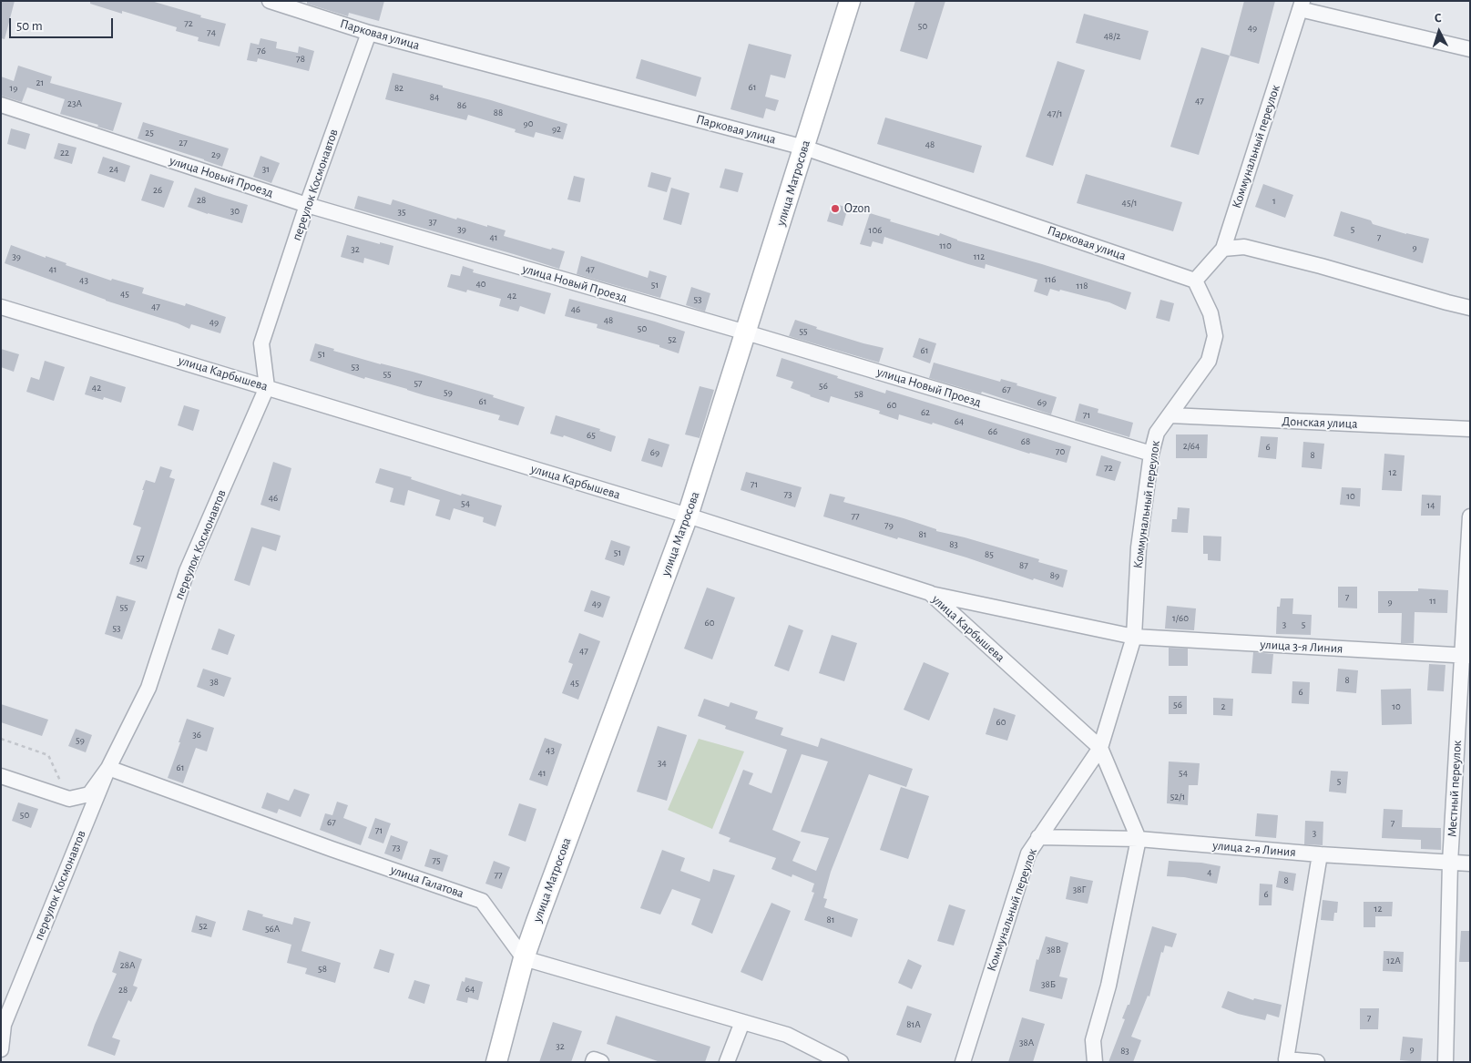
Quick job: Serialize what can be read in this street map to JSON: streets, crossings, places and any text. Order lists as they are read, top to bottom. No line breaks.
{"streets":{"street":["Парковая улица","Коммунальный переулок","улица Новый Проезд","улица Матросова","переулок Космонавтов","улица Карбышева","Донская улица","улица 3-я Линия","Местный переулок","улица 2-я Линия","улица Галатова"]},"crossings":[["Парковая улица","Коммунальный переулок"],["Парковая улица","улица Матросова"],["Парковая улица","переулок Космонавтов"],["Коммунальный переулок","улица Новый Проезд"],["Коммунальный переулок","улица Карбышева"],["Коммунальный переулок","Донская улица"],["Коммунальный переулок","улица 3-я Линия"],["Коммунальный переулок","улица 2-я Линия"],["улица Новый Проезд","улица Матросова"],["улица Новый Проезд","переулок Космонавтов"],["улица Матросова","улица Карбышева"],["улица Матросова","улица Галатова"],["переулок Космонавтов","улица Карбышева"],["переулок Космонавтов","улица Галатова"],["улица Карбышева","улица 3-я Линия"],["улица 3-я Линия","Местный переулок"],["Местный переулок","улица 2-я Линия"]],"places":["Ozon"],"house_numbers":["72","50","49","74","48/2","76","78","21","61","19","82","84","47","23А","86","88","47/1","90","92","25","27","48","22","29","24","31","26","28","1","45/1","30","35","37","39","5","106","41","7","110","9","32","39","112","41","47","116","43","40","51","118","45","42","53","47","46","48","49","50","55","52","61","51","53","55","57","56","42","67","59","58","61","69","60","62","71","64","66","65","68","2/64","6","70","69","8","72","12","71","73","10","46","54","14","77","79","81","83","51","85","57","87","89","7","11","9","49","55","1/60","60","3","5","53","47","8","38","45","6","56","2","10","60","36","59","43","34","61","41","54","5","52/1","50","67","7","71","3","73","75","4","77","8","38Г","6","12","81","52","56А","38В","12А","28А","58","38Б","64","28","7","81А","38А","32","9","83"],"scale_bar":"50 m","north":"top"}
